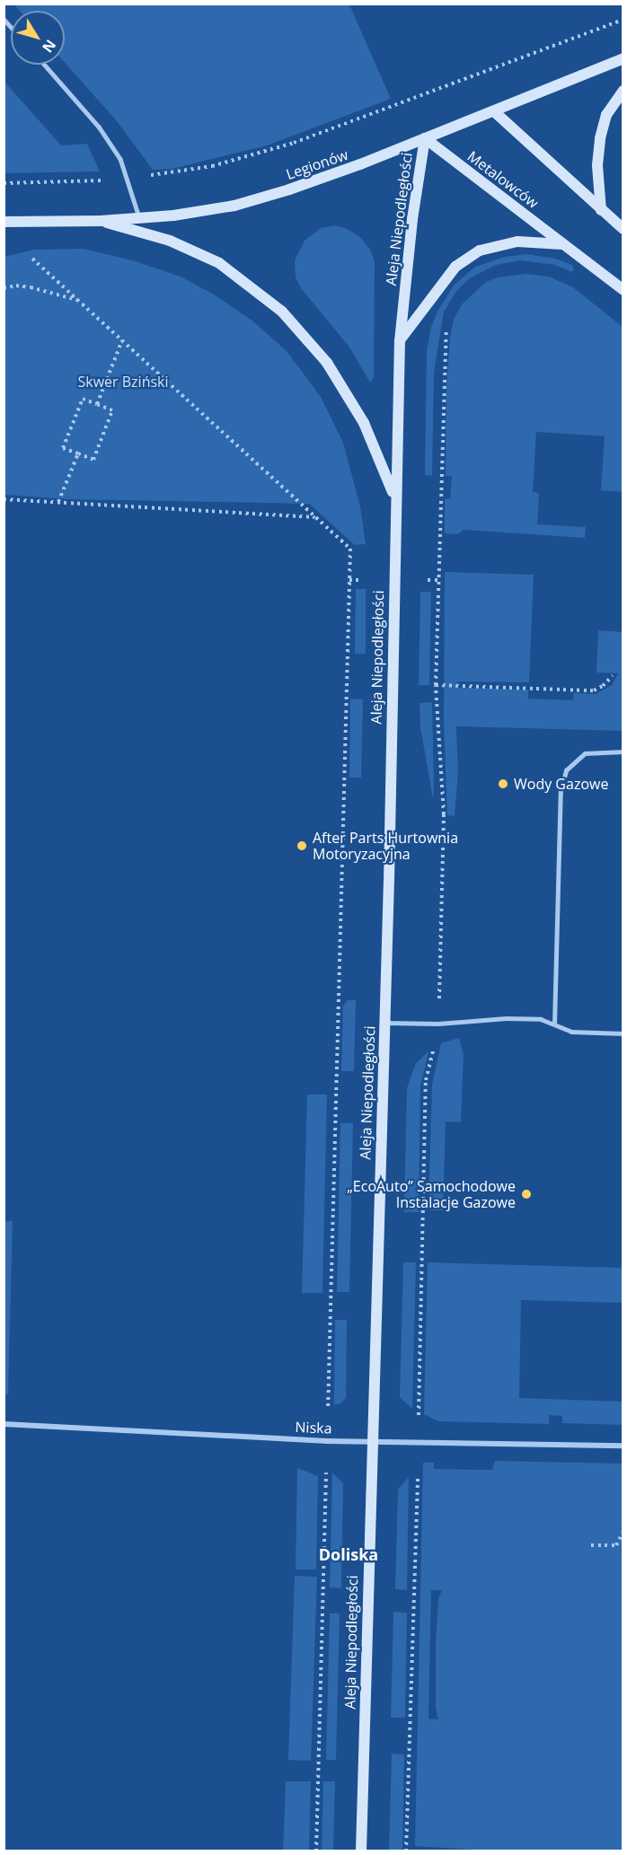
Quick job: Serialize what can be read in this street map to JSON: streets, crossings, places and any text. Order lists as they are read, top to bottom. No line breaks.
{"streets":{"street":["Legionów","Metalowców","Aleja Niepodległości","Niska"]},"crossings":[["Legionów","Metalowców"],["Legionów","Aleja Niepodległości"],["Metalowców","Aleja Niepodległości"],["Aleja Niepodległości","Niska"]],"districts":["Doliska"],"parks":["Skwer Bziński"],"places":["Wody Gazowe","After Parts Hurtownia Motoryzacyjna","„EcoAuto” Samochodowe Instalacje Gazowe"],"north":"bottom right"}
